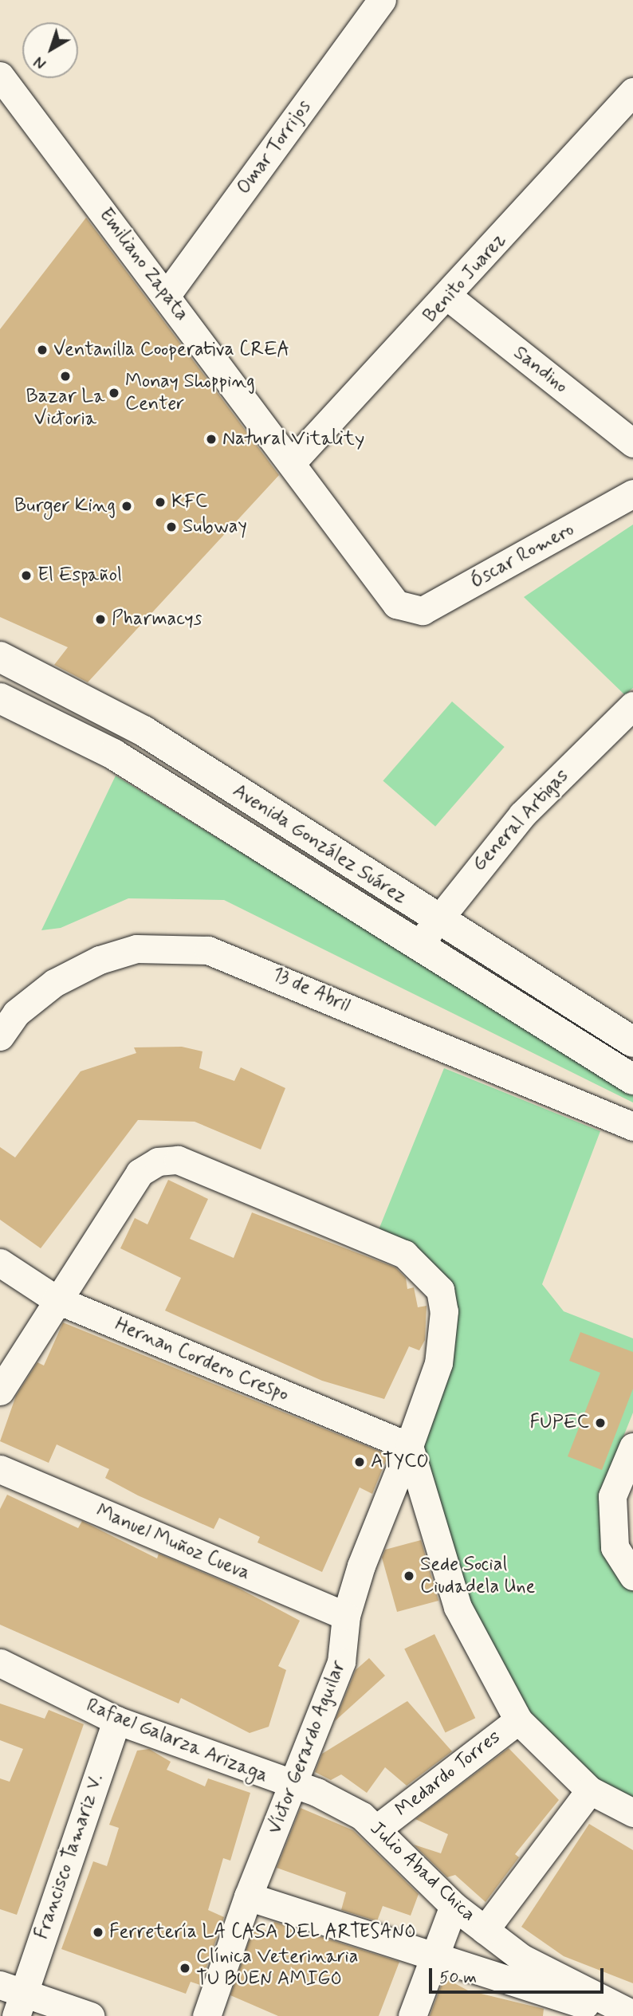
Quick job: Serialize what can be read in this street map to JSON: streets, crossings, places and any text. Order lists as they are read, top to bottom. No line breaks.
{"streets":{"main road":["Avenida González Suárez"],"street":["Omar Torrijos","Emiliano Zapata","Benito Juarez","Sandino","Óscar Romero","General Artigas","13 de Abril","Hernan Cordero Crespo","Manuel Muñoz Cueva","Rafael Galarza Arizaga","Víctor Gerardo Aguilar","Medardo Torres","Francisco Tamariz V.","Julio Abad Chica"]},"crossings":[["Omar Torrijos","Emiliano Zapata"],["Emiliano Zapata","Benito Juarez"],["Emiliano Zapata","Óscar Romero"],["Benito Juarez","Sandino"],["General Artigas","Avenida González Suárez"],["Hernan Cordero Crespo","Víctor Gerardo Aguilar"],["Manuel Muñoz Cueva","Víctor Gerardo Aguilar"],["Rafael Galarza Arizaga","Víctor Gerardo Aguilar"],["Rafael Galarza Arizaga","Francisco Tamariz V."],["Rafael Galarza Arizaga","Julio Abad Chica"],["Víctor Gerardo Aguilar","Julio Abad Chica"],["Medardo Torres","Julio Abad Chica"]],"places":["Ventanilla Cooperativa CREA","Bazar La Victoria","Monay Shopping Center","Natural Vitality","KFC","Burger King","Subway","El Español","Pharmacys","FUPEC","ATYCO","Sede Social Ciudadela Une","Ferretería LA CASA DEL ARTESANO","Clínica Veterinaria TU BUEN AMIGO"],"scale_bar":"50 m","north":"bottom left"}
